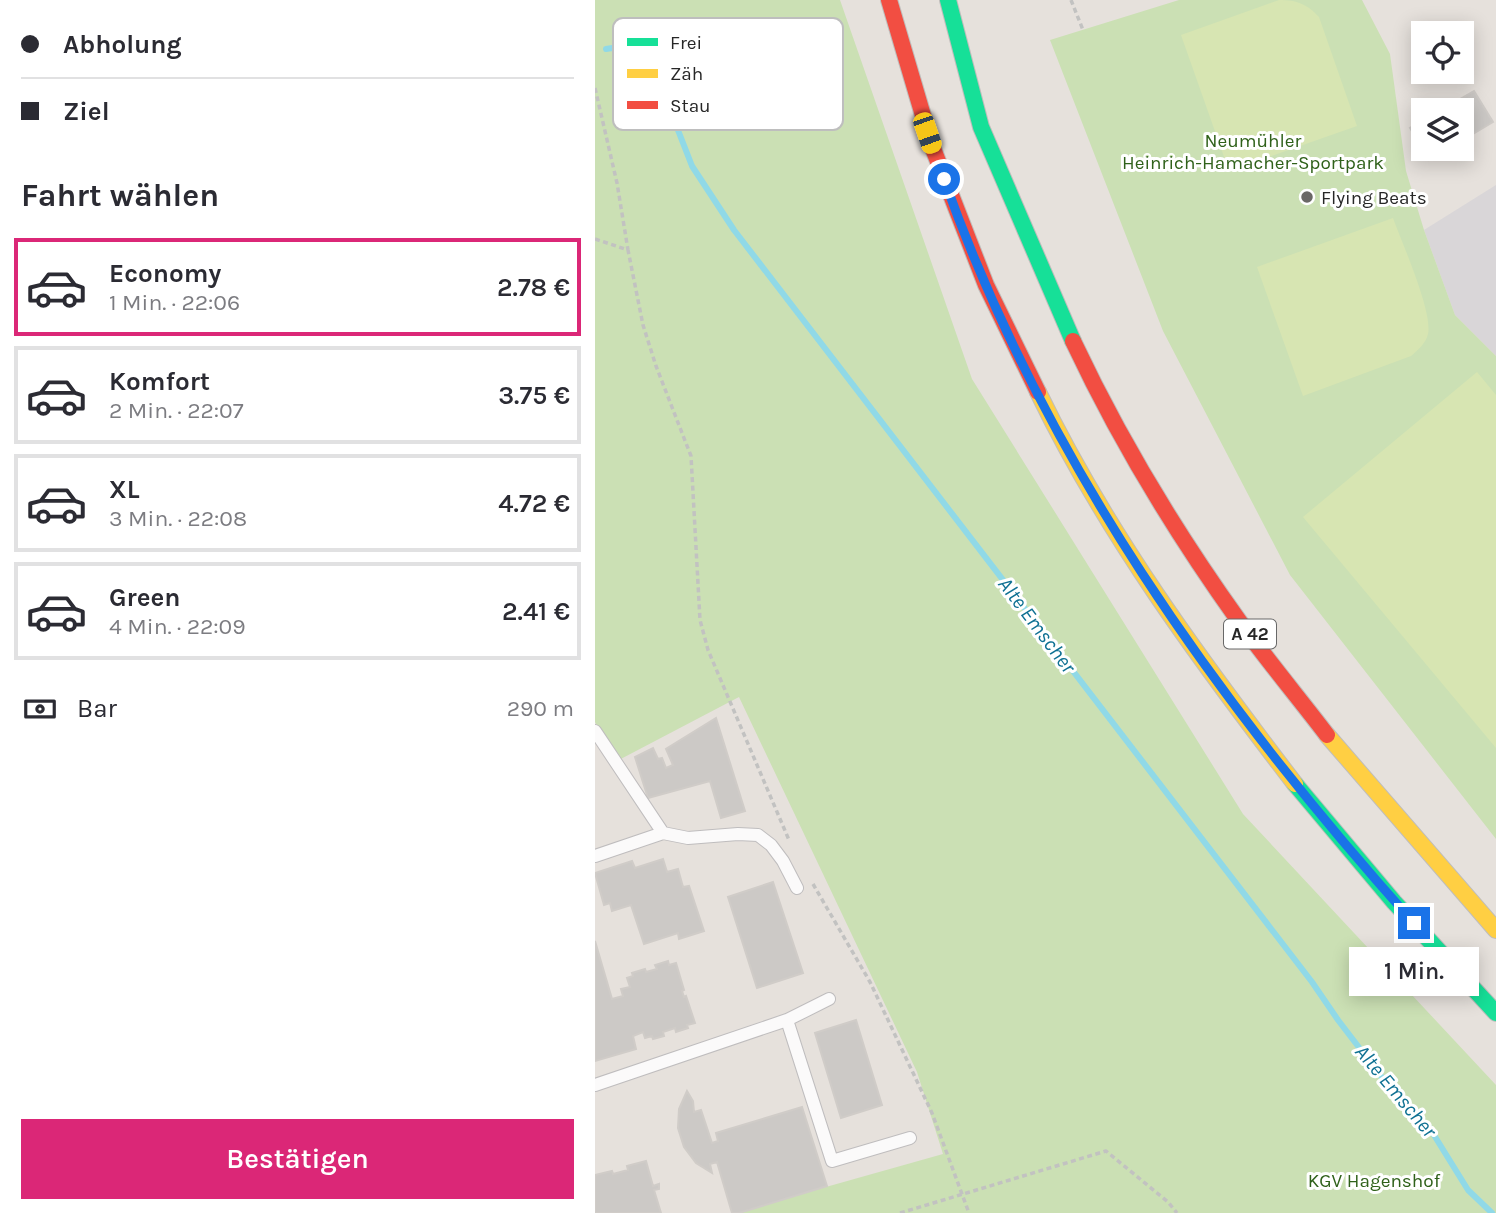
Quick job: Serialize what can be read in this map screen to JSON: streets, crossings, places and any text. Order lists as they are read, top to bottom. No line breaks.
{"streets":{"highway":["A 42"]},"water":["Alte Emscher"],"parks":["Neumühler Heinrich-Hamacher-Sportpark","KGV Hagenshof"],"places":["Flying Beats"],"legend":["Frei","Zäh","Stau"],"page":{"banner":["Abholung","Ziel"],"heading":"Fahrt wählen","list":[{"name":"Economy","note":"1 Min. · 22:06","value":"2.78 €"},{"name":"Komfort","note":"2 Min. · 22:07","value":"3.75 €"},{"name":"XL","note":"3 Min. · 22:08","value":"4.72 €"},{"name":"Green","note":"4 Min. · 22:09","value":"2.41 €"}],"pay":["Bar","290 m"],"bubble":"1 Min.","buttons":"Bestätigen"}}
